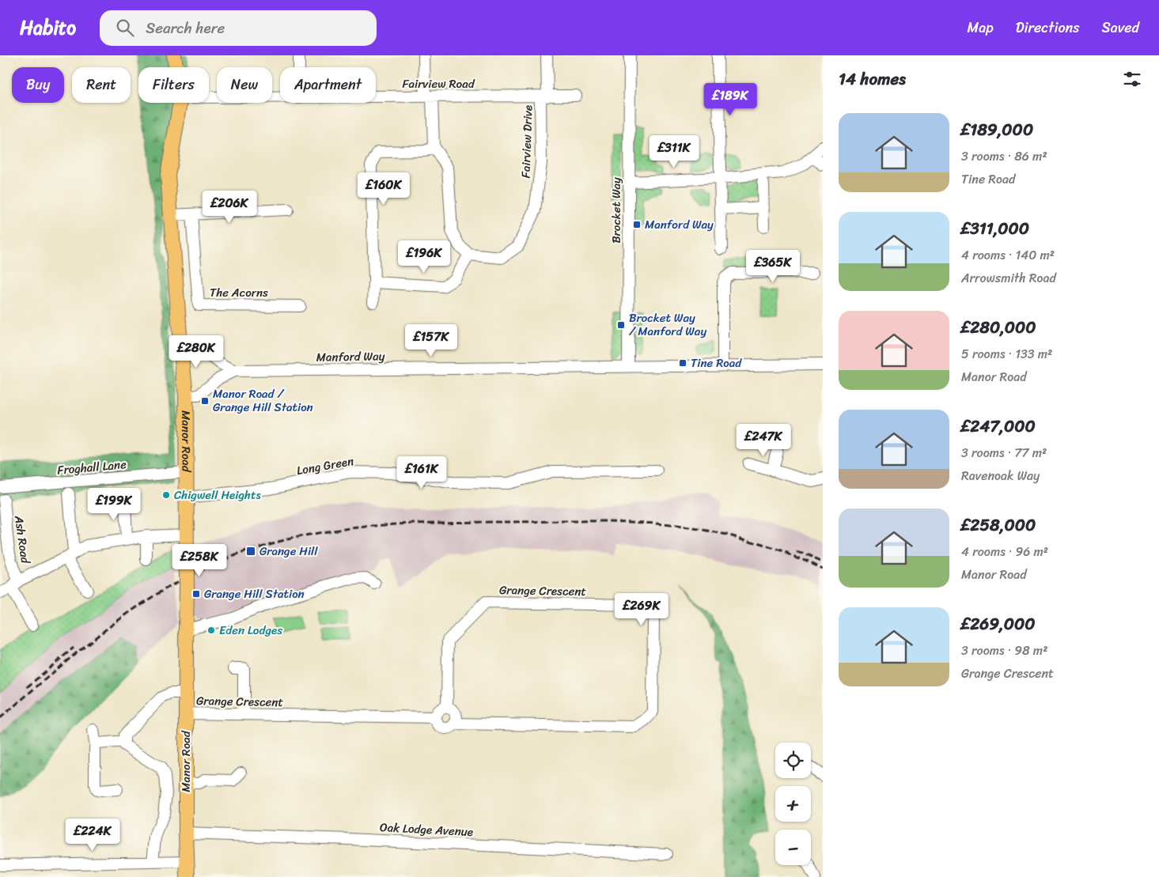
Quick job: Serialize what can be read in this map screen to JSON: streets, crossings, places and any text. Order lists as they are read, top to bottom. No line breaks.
{"streets":{"main road":["Manor Road"],"street":["Fairview Road","Fairview Drive","Brocket Way","The Acorns","Manford Way","Long Green","Froghall Lane","Ash Road","Grange Crescent","Oak Lodge Avenue"]},"crossings":[["Fairview Road","Fairview Drive"],["Brocket Way","Manford Way"],["Manford Way","Manor Road"],["Manor Road","Long Green"],["Manor Road","Froghall Lane"],["Manor Road","Grange Crescent"],["Manor Road","Oak Lodge Avenue"]],"places":{"transit":["Manford Way","Brocket Way / Manford Way","Tine Road","Manor Road / Grange Hill Station","Grange Hill","Grange Hill Station"],"other":["Chigwell Heights","Eden Lodges"]},"page":{"header":"Habito","search":"Search here","nav":["Map","Directions","Saved"],"heading":"14 homes","chip":["Buy","Rent","Filters","New","Apartment"],"price":["£189K","£311K","£160K","£206K","£196K","£365K","£157K","£280K","£247K","£161K","£199K","£258K","£269K","£224K"],"list":[{"name":"£189,000","note":"3 rooms · 86 m² · Tine Road"},{"name":"£311,000","note":"4 rooms · 140 m² · Arrowsmith Road"},{"name":"£280,000","note":"5 rooms · 133 m² · Manor Road"},{"name":"£247,000","note":"3 rooms · 77 m² · Ravenoak Way"},{"name":"£258,000","note":"4 rooms · 96 m² · Manor Road"},{"name":"£269,000","note":"3 rooms · 98 m² · Grange Crescent"}],"map_buttons":["+","−"]}}
